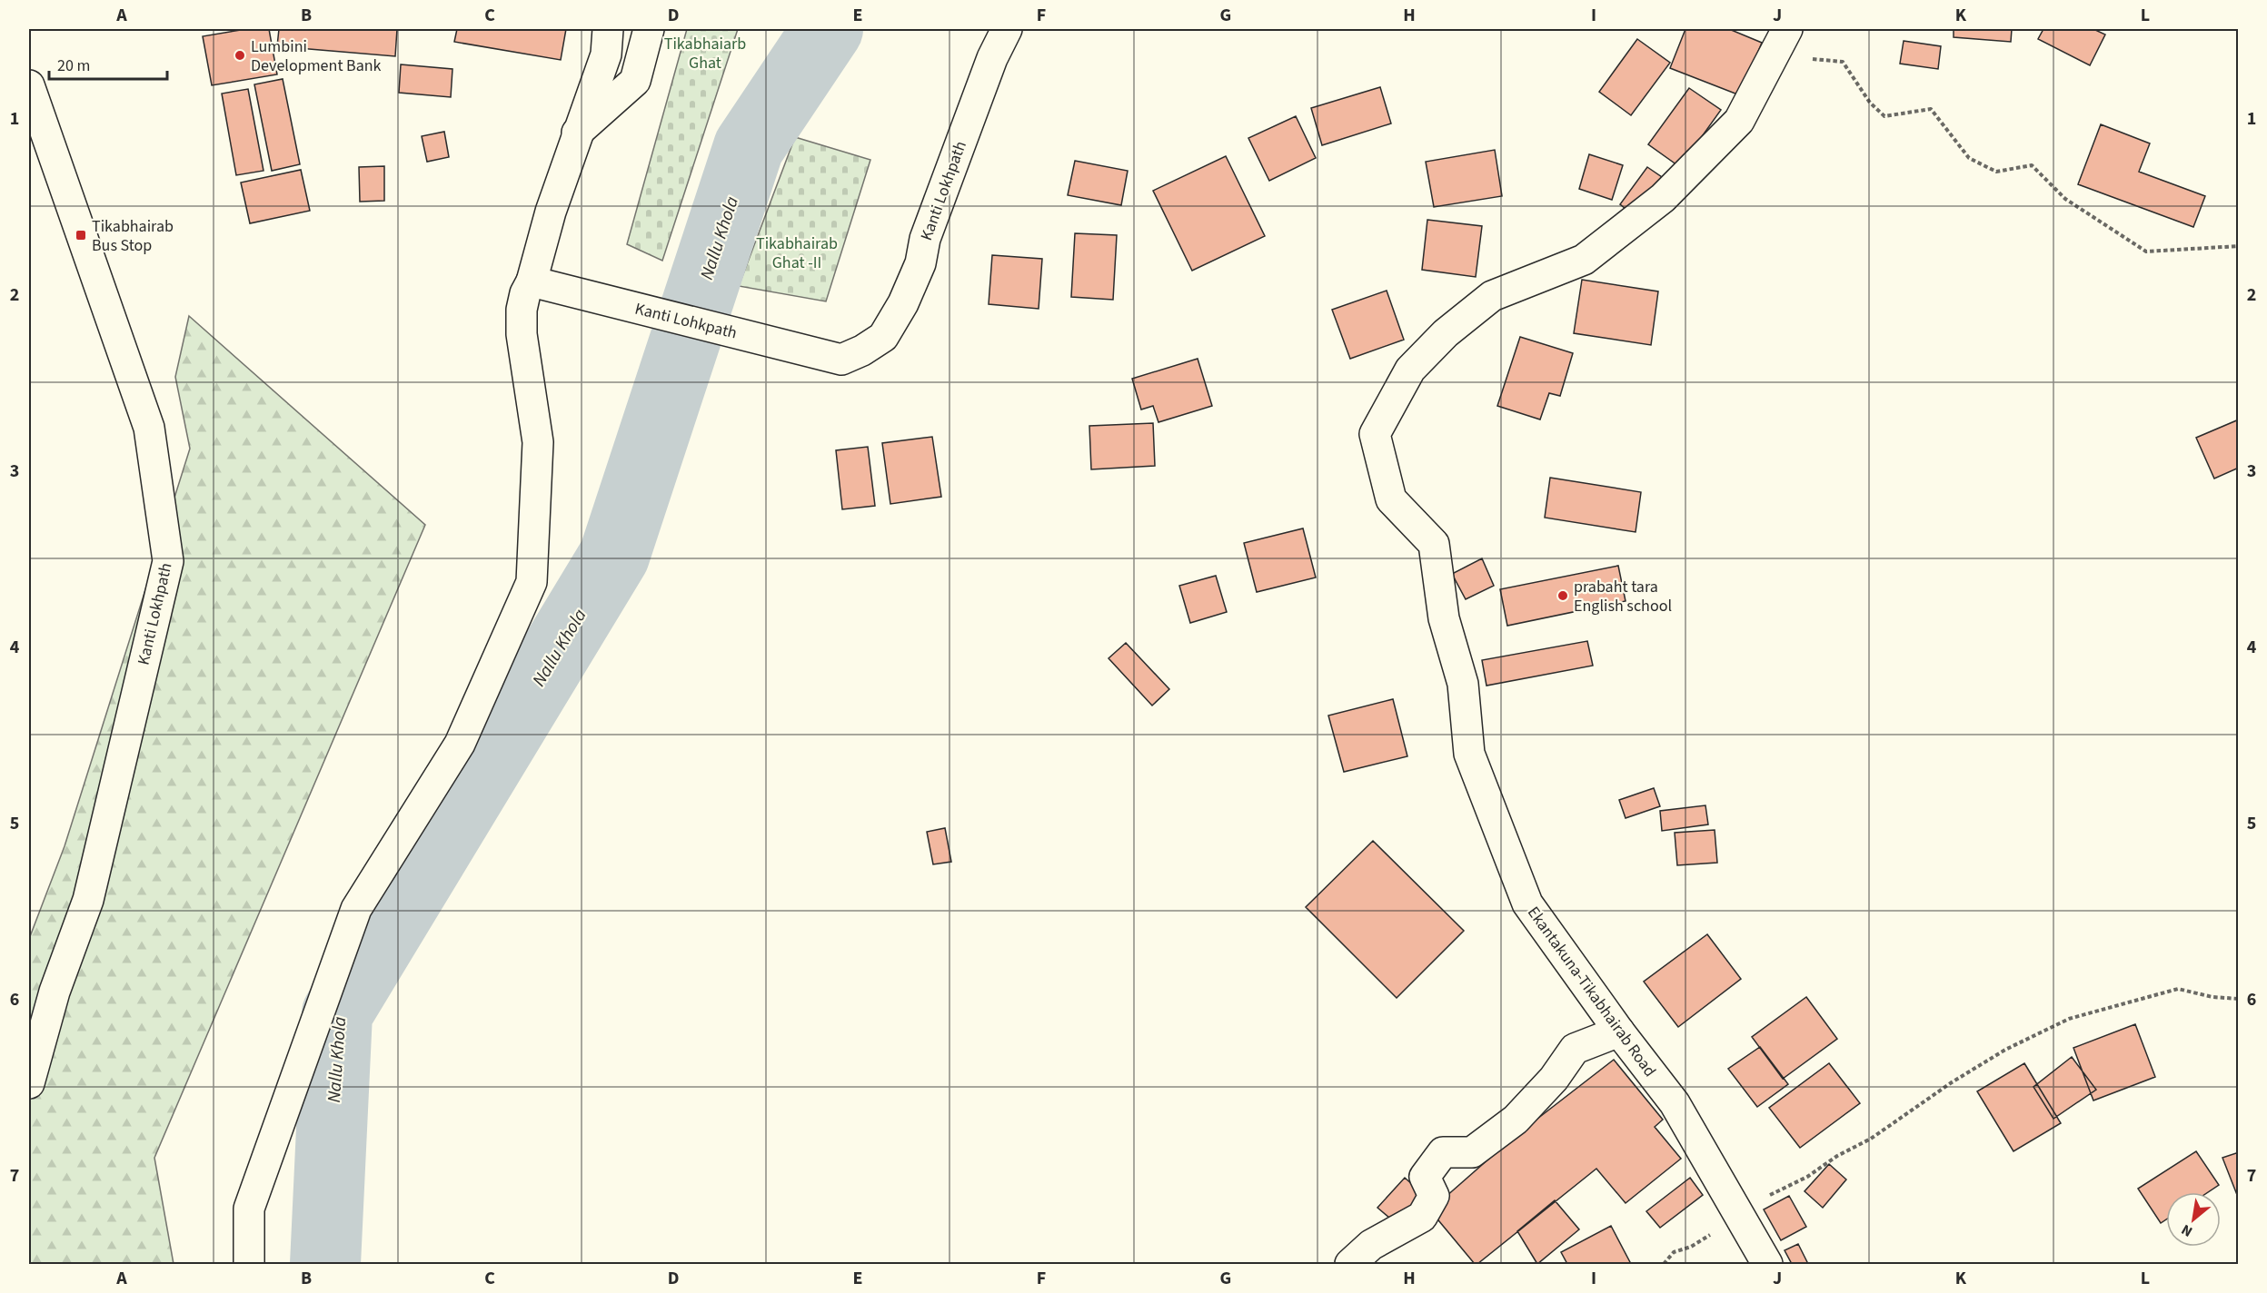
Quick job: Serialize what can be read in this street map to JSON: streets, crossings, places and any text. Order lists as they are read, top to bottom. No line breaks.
{"streets":{"main road":["Kanti Lokhpath","Kanti Lohkpath","Ekantakuna-Tikabhairab Road"]},"crossings":[["Kanti Lokhpath","Kanti Lohkpath"]],"water":["Nallu Khola"],"parks":["Tikabhaiarb Ghat","Tikabhairab Ghat -II"],"places":{"other":["Lumbini Development Bank","prabaht tara English school"],"transit":["Tikabhairab Bus Stop"]},"scale_bar":"20 m","north":"bottom left","grid":{"columns":["A","B","C","D","E","F","G","H","I","J","K","L"],"rows":["1","2","3","4","5","6","7"]}}
